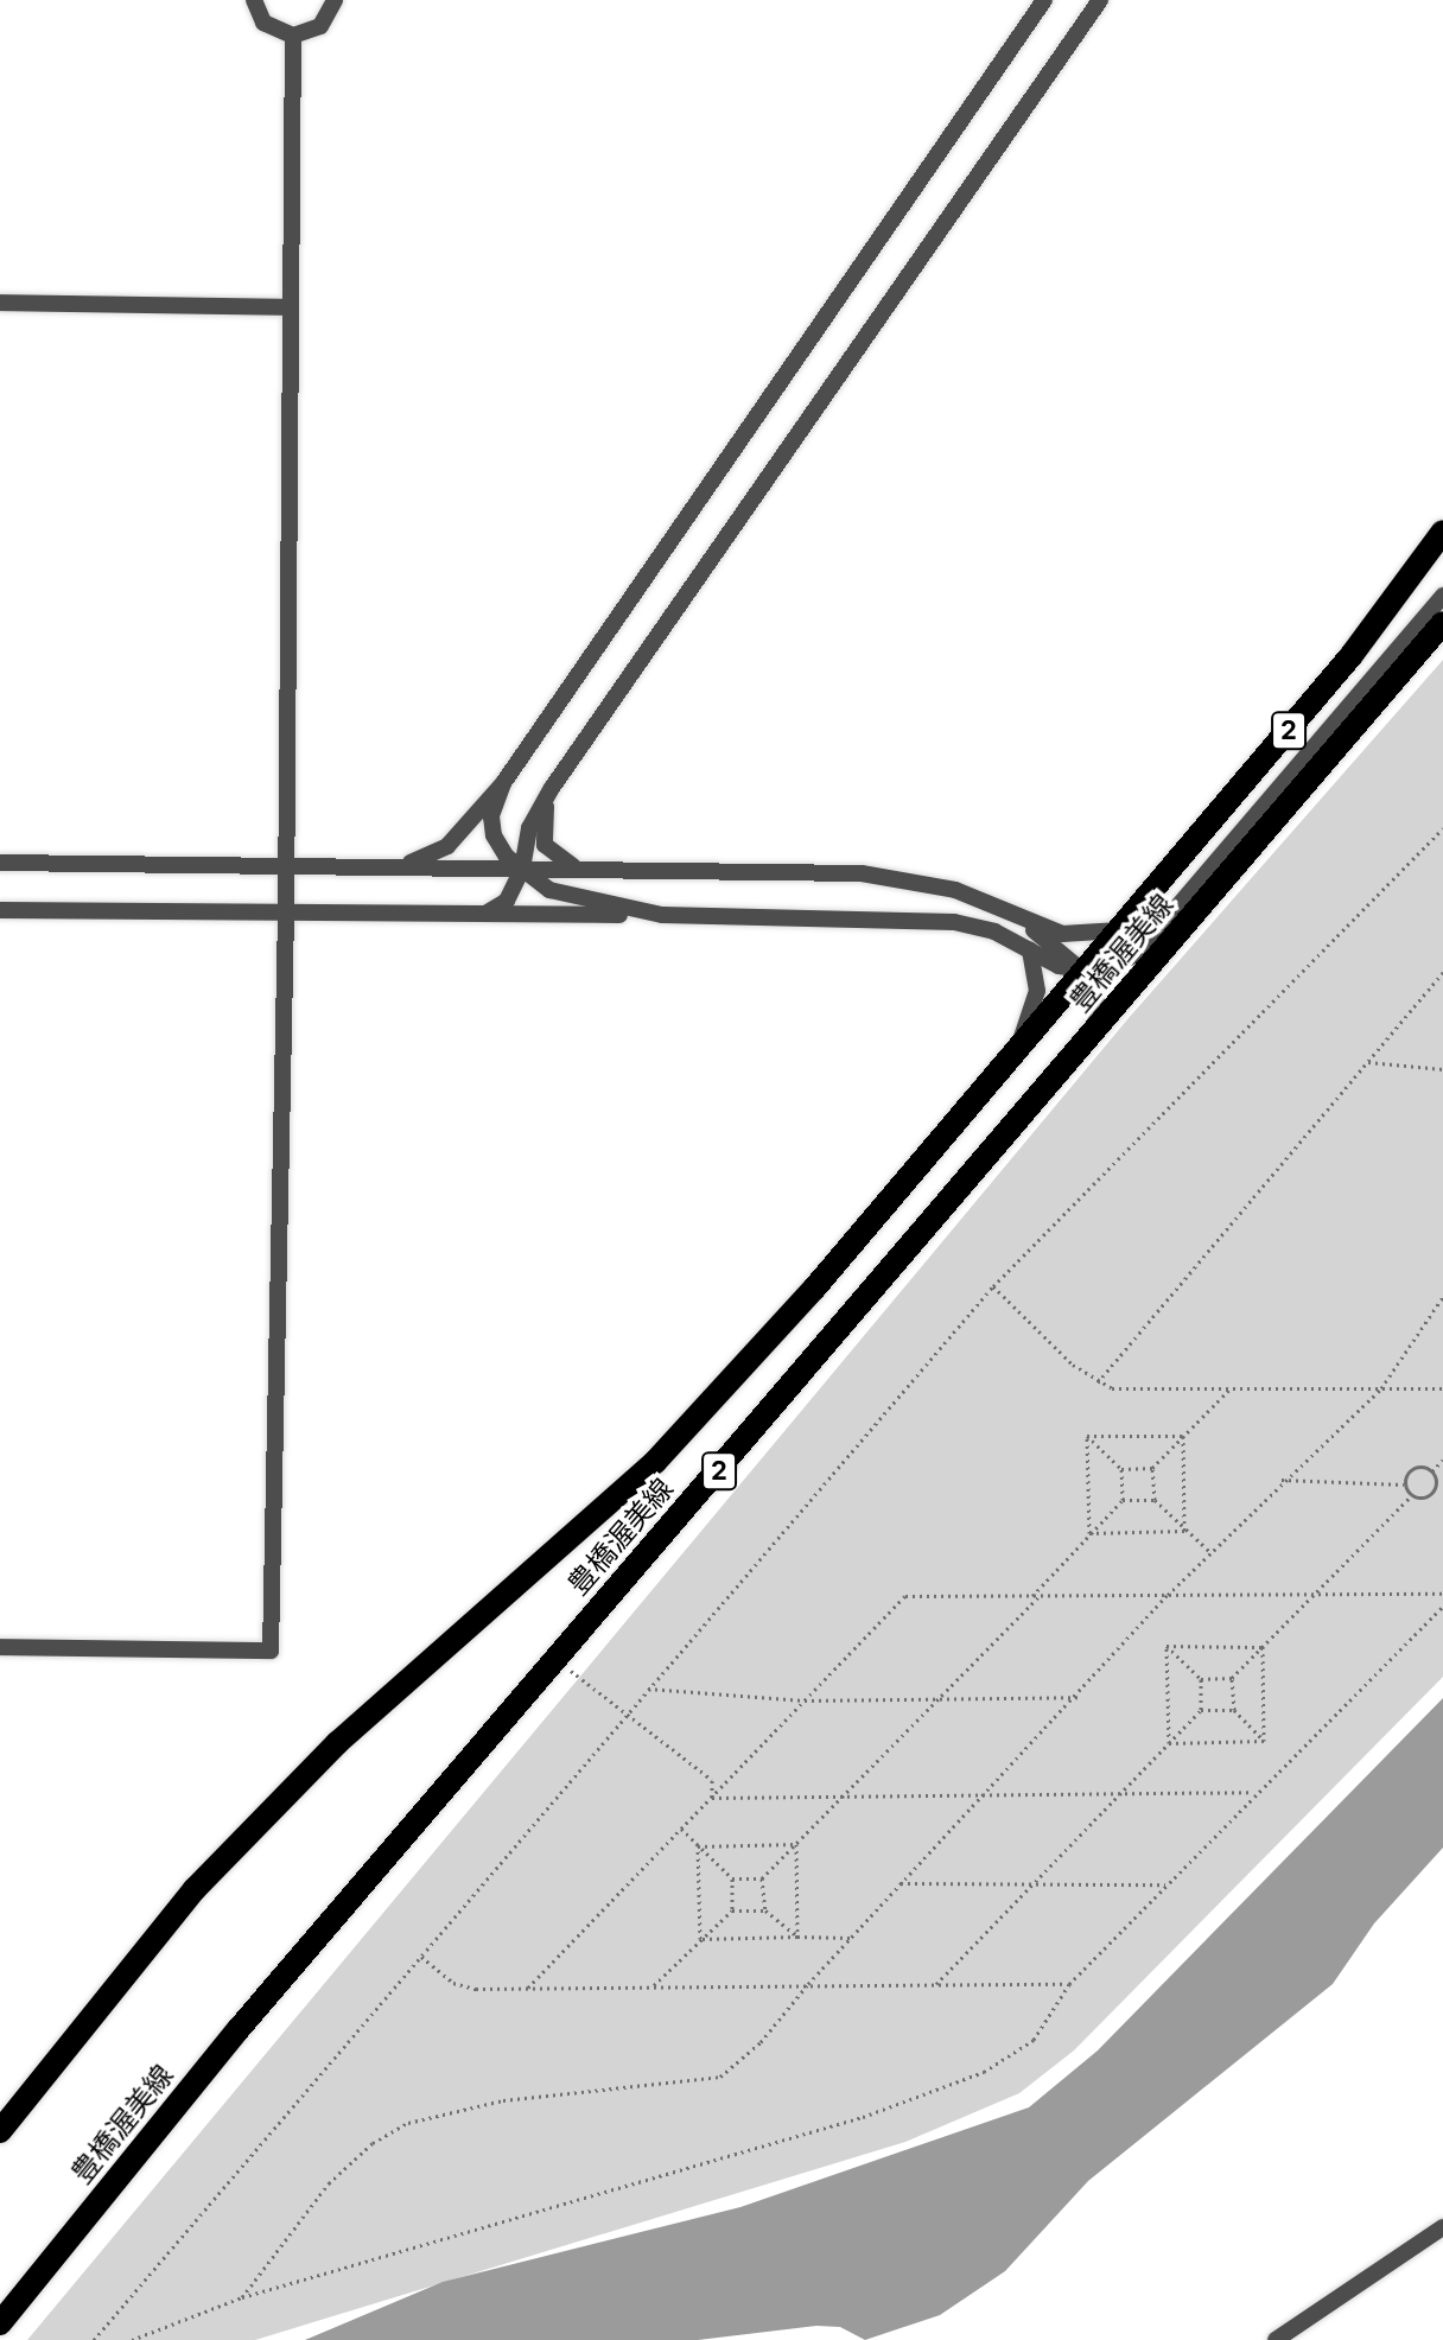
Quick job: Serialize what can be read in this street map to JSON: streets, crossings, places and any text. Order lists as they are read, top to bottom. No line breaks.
{"streets":{"main road":["2","豊橋渥美線"]}}
